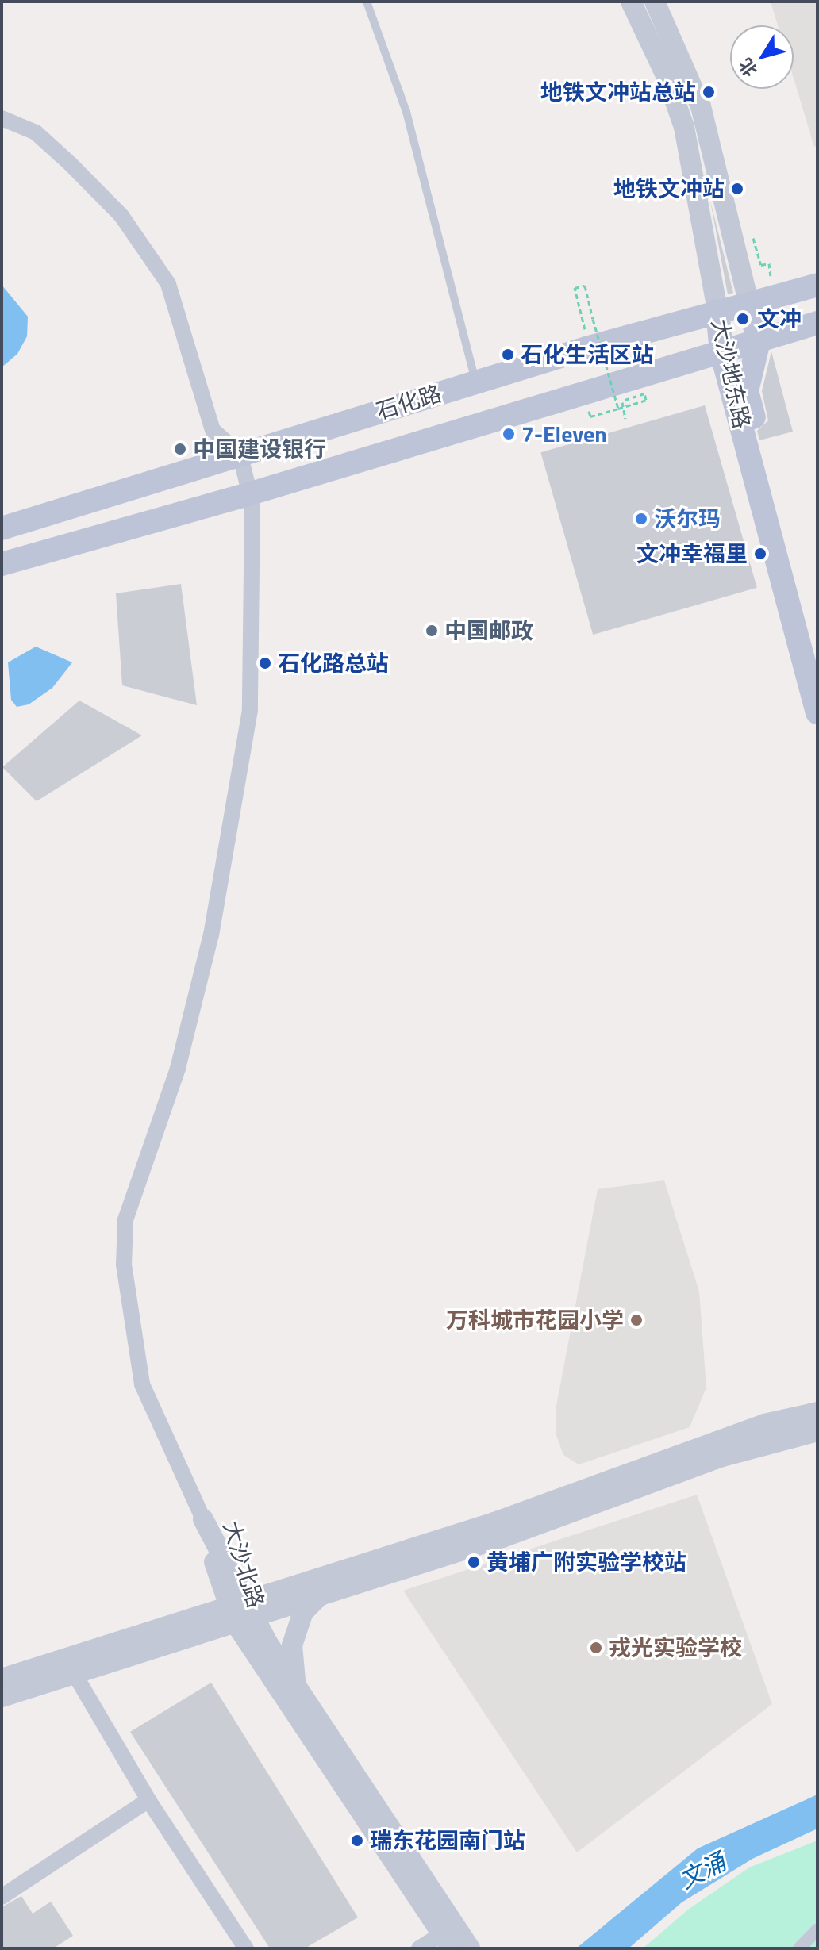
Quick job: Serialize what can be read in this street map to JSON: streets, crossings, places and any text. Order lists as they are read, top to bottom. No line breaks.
{"streets":{"main road":["大沙地东路","石化路"],"street":["大沙北路"]},"crossings":[["大沙地东路","石化路"]],"water":["文涌"],"places":["地铁文冲站总站","地铁文冲站","文冲","石化生活区站","7-Eleven","中国建设银行","沃尔玛","文冲幸福里","中国邮政","石化路总站","万科城市花园小学","黄埔广附实验学校站","戎光实验学校","瑞东花园南门站"],"north":"bottom left"}
